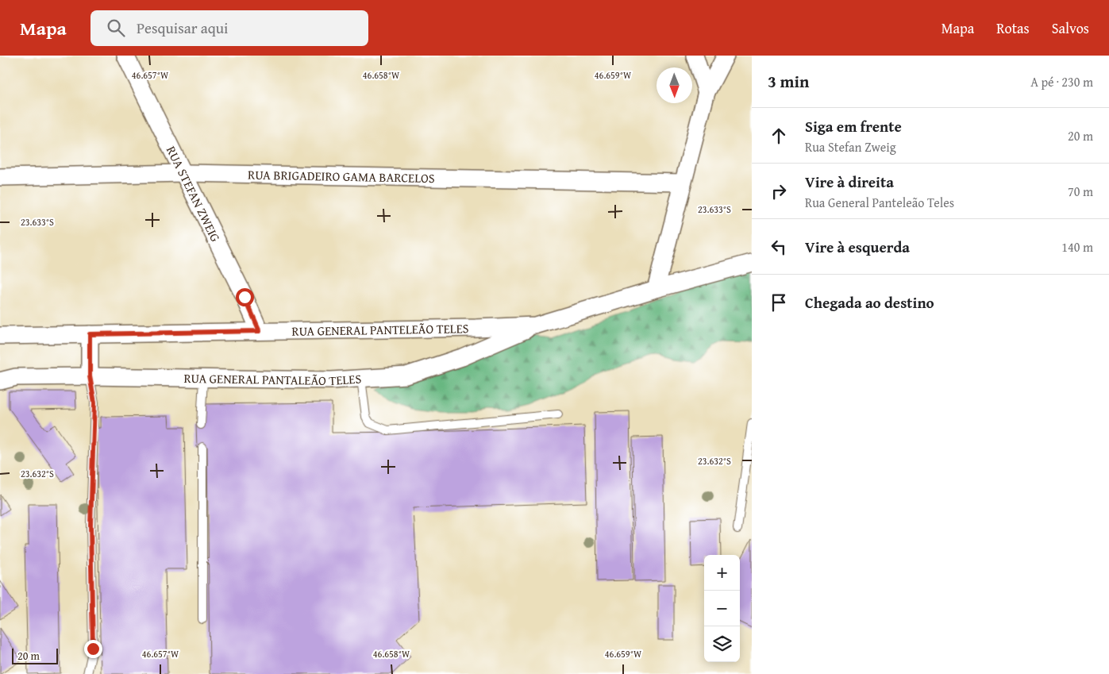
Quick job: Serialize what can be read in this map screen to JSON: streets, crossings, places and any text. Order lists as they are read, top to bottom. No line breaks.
{"streets":{"street":["RUA BRIGADEIRO GAMA BARCELOS","RUA STEFAN ZWEIG","RUA GENERAL PANTELEÃO TELES","RUA GENERAL PANTALEÃO TELES"]},"crossings":[["RUA BRIGADEIRO GAMA BARCELOS","RUA STEFAN ZWEIG"],["RUA STEFAN ZWEIG","RUA GENERAL PANTELEÃO TELES"],["RUA GENERAL PANTELEÃO TELES","RUA GENERAL PANTALEÃO TELES"]],"scale_bar":"20 m","north":"bottom","page":{"header":"Mapa","search":"Pesquisar aqui","nav":["Mapa","Rotas","Salvos"],"heading":["3 min","A pé · 230 m"],"list":[["Siga em frente","Rua Stefan Zweig","20 m"],["Vire à direita","Rua General Panteleão Teles","70 m"],["Vire à esquerda","140 m"],"Chegada ao destino"],"map_buttons":["+","−"],"scale":"20 m"},"coordinates":["46.657°W","46.658°W","46.659°W","23.633°S","23.632°S"]}
